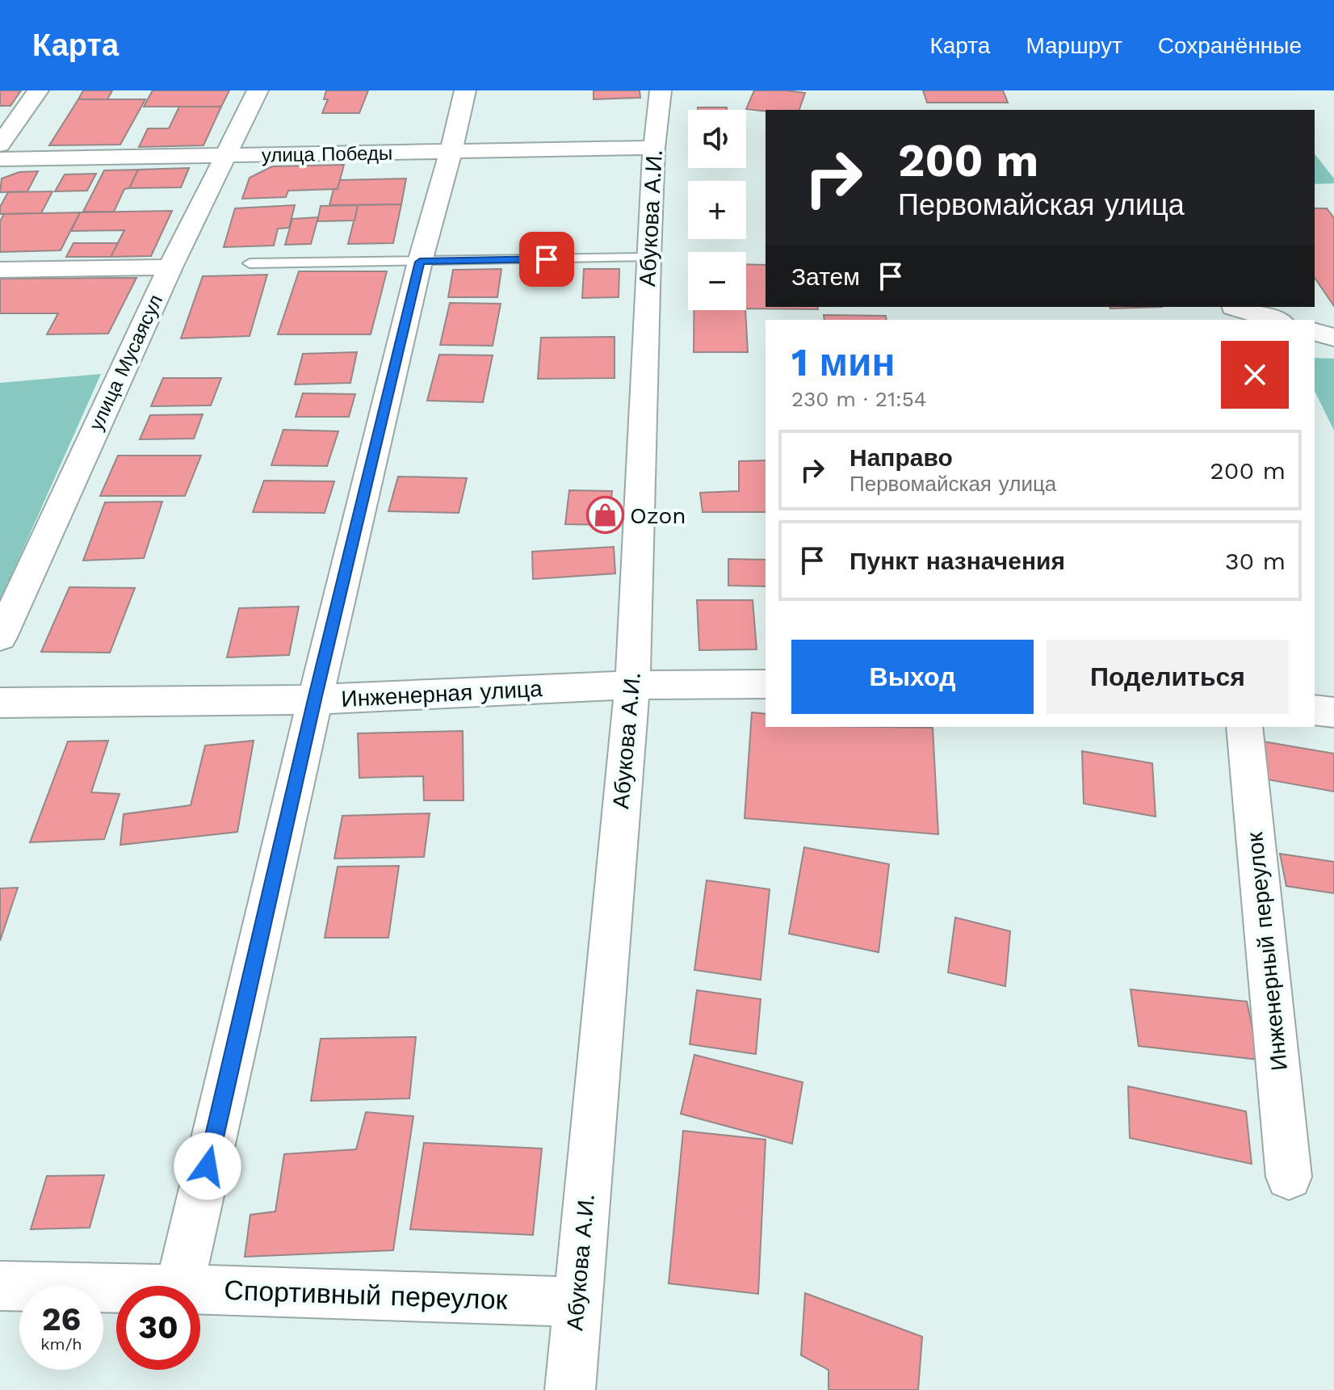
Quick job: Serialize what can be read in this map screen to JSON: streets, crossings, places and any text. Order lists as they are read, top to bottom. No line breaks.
{"streets":{"street":["улица Победы","Абукова А.И.","улица Мусаясул","Инженерная улица","Инженерный переулок","Спортивный переулок"]},"crossings":[["улица Победы","Абукова А.И."],["улица Победы","улица Мусаясул"],["Абукова А.И.","Инженерная улица"],["Абукова А.И.","Спортивный переулок"]],"places":{"shop":["Ozon"]},"page":{"header":"Карта","nav":["Карта","Маршрут","Сохранённые"],"map_buttons":["+","−"],"turn":["200 m","Первомайская улица"],"then":"Затем","heading":["1 мин","230 m · 21:54"],"list":[{"name":"Направо","note":"Первомайская улица","value":"200 m"},{"name":"Пункт назначения","value":"30 m"}],"buttons":["Выход","Поделиться"],"speed":"26 km/h","limit":"30"}}
